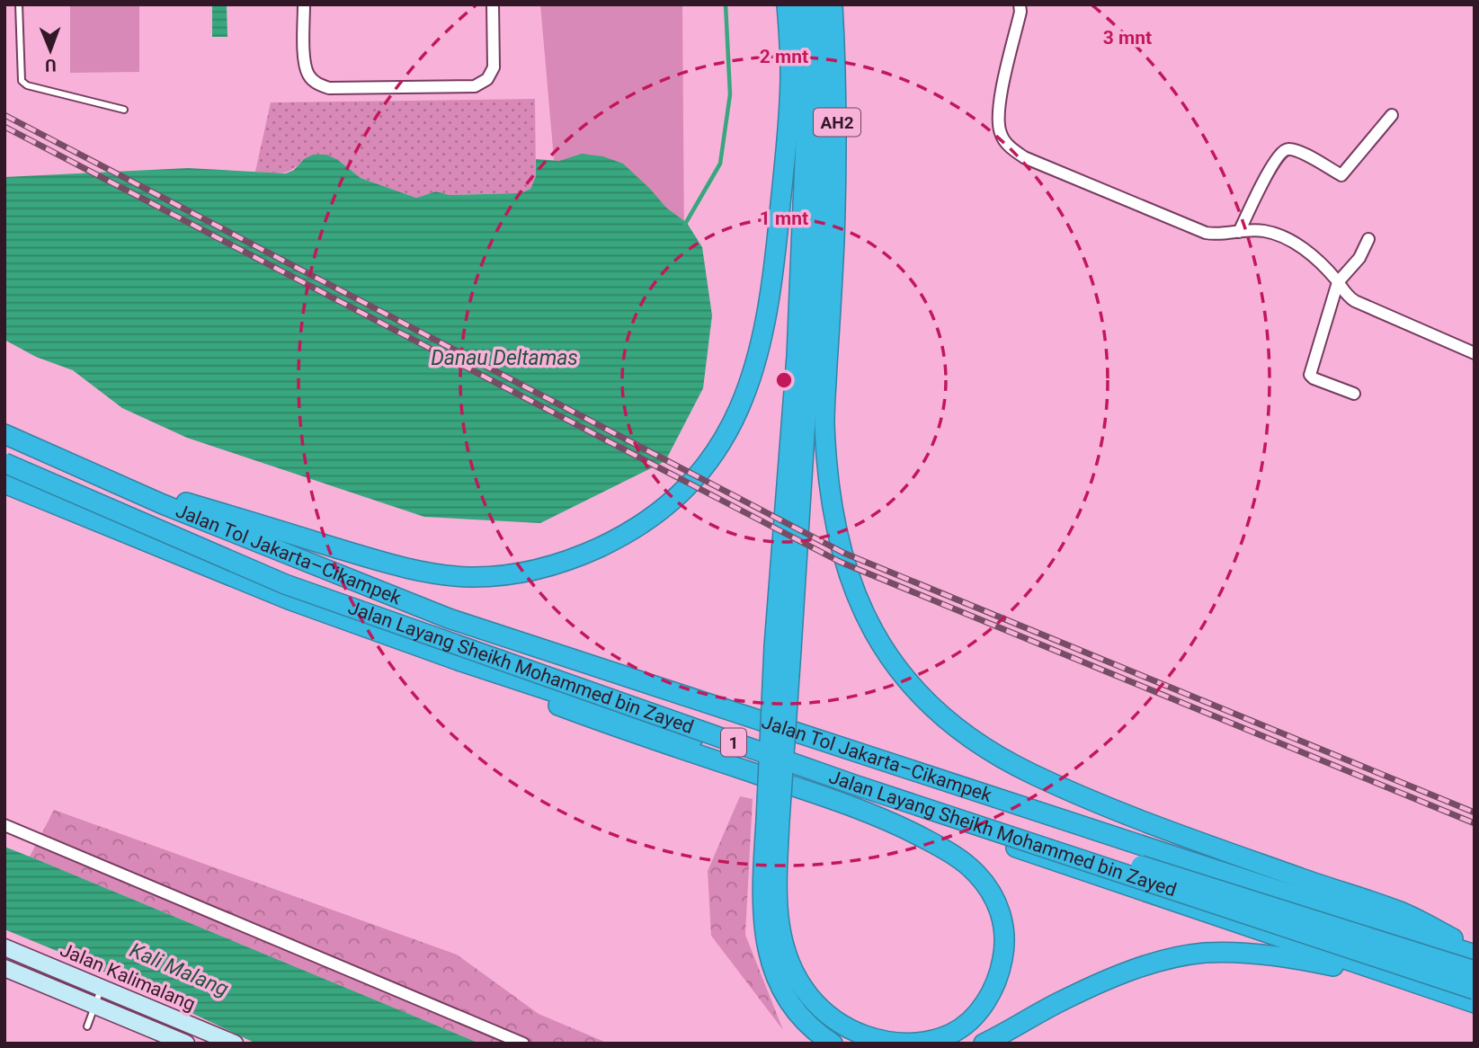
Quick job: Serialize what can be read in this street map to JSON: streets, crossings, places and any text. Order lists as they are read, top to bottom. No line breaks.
{"streets":{"highway":["AH2","Jalan Tol Jakarta–Cikampek","Jalan Layang Sheikh Mohammed bin Zayed","1"],"main road":["Jalan Kalimalang"]},"water":["Danau Deltamas","Kali Malang"],"north":"bottom","rings":["3 mnt","2 mnt","1 mnt"]}
